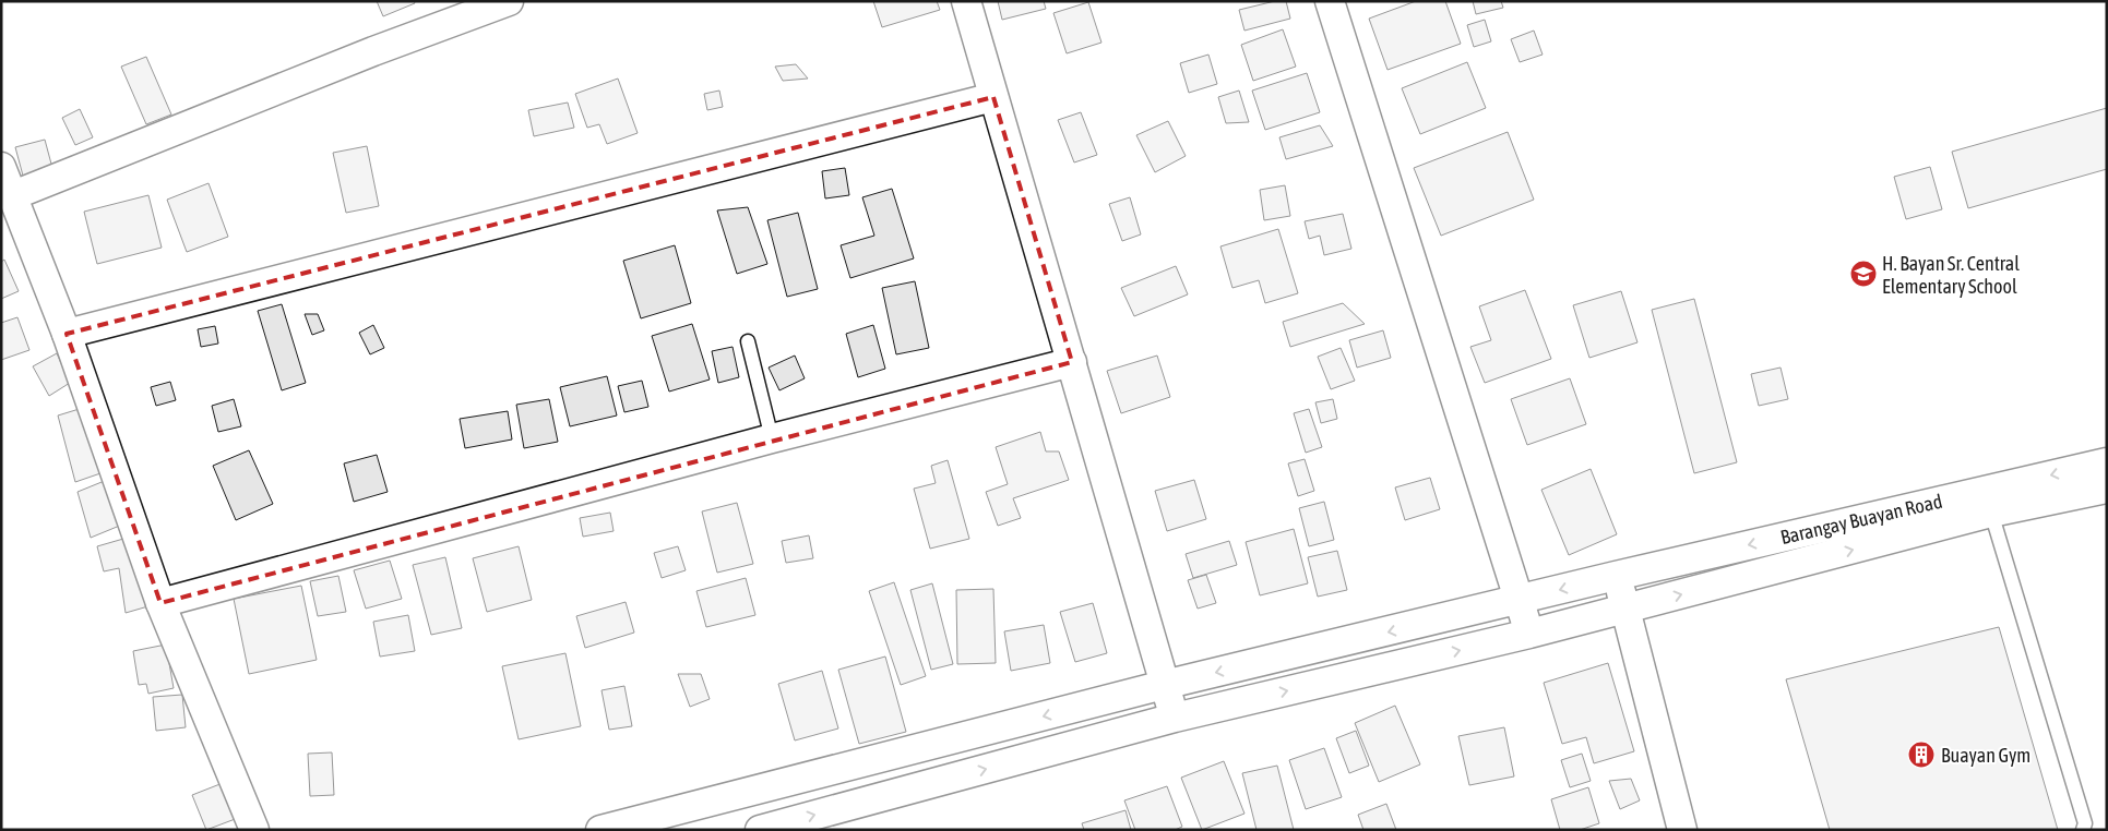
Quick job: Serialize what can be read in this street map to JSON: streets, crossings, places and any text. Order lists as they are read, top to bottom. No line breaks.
{"streets":{"street":["Barangay Buayan Road"]},"places":{"school or university":["H. Bayan Sr. Central Elementary School"],"building":["Buayan Gym"]}}
